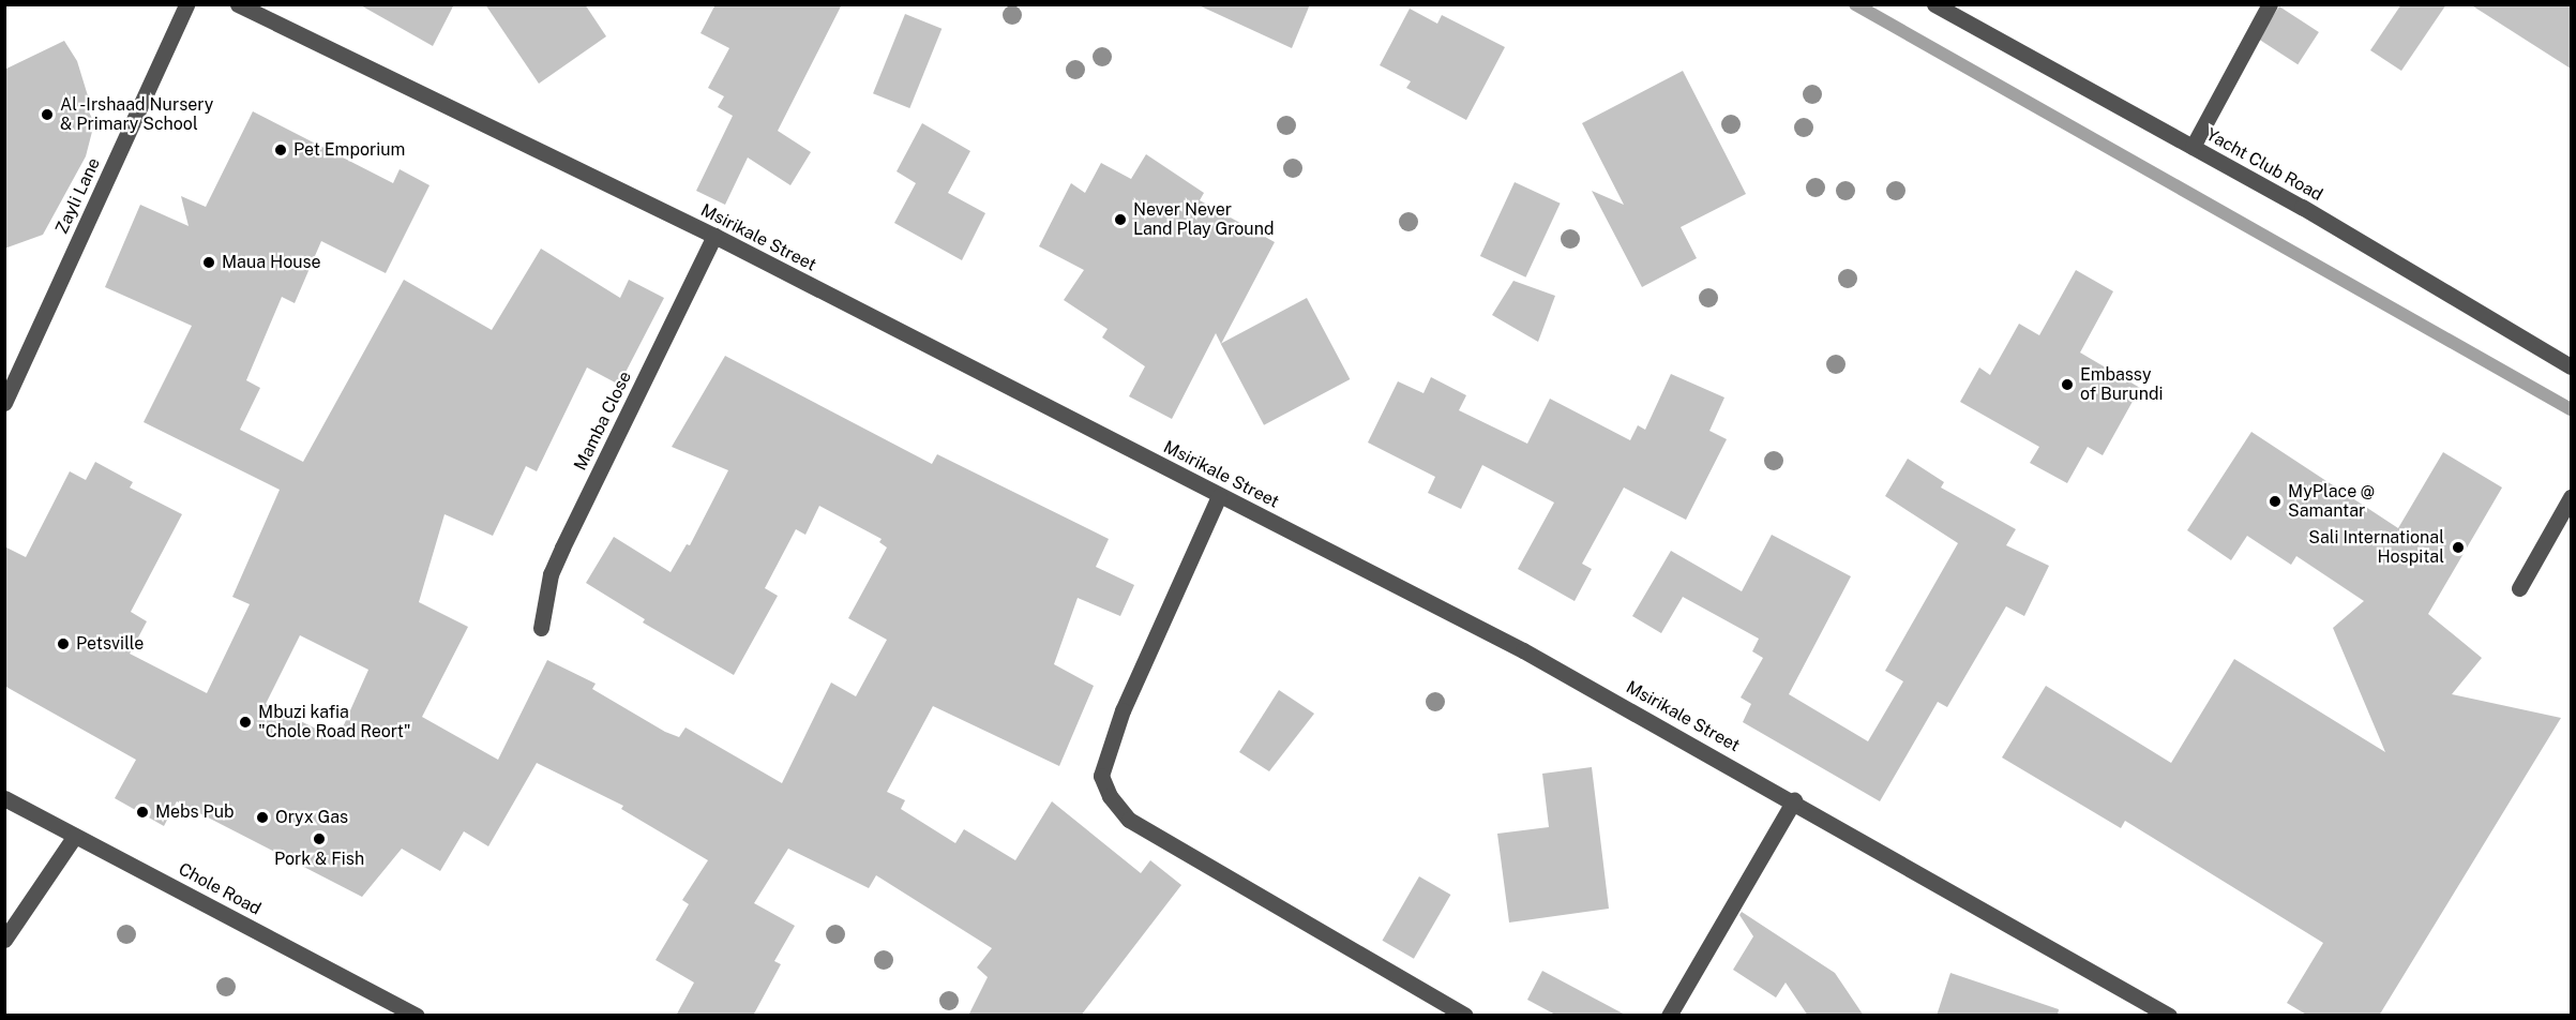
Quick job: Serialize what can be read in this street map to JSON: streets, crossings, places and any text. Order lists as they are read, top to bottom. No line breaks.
{"streets":{"street":["Yacht Club Road","Zayli Lane","Msirikale Street","Mamba Close","Chole Road"]},"crossings":[["Msirikale Street","Mamba Close"]],"places":["Al -Irshaad Nursery & Primary School","Pet Emporium","Never Never Land Play Ground","Maua House","Embassy of Burundi","MyPlace @ Samantar","Sali International Hospital","Petsville","Mbuzi kafia \"Chole Road Reort\"","Mebs Pub","Oryx Gas","Pork & Fish"]}
